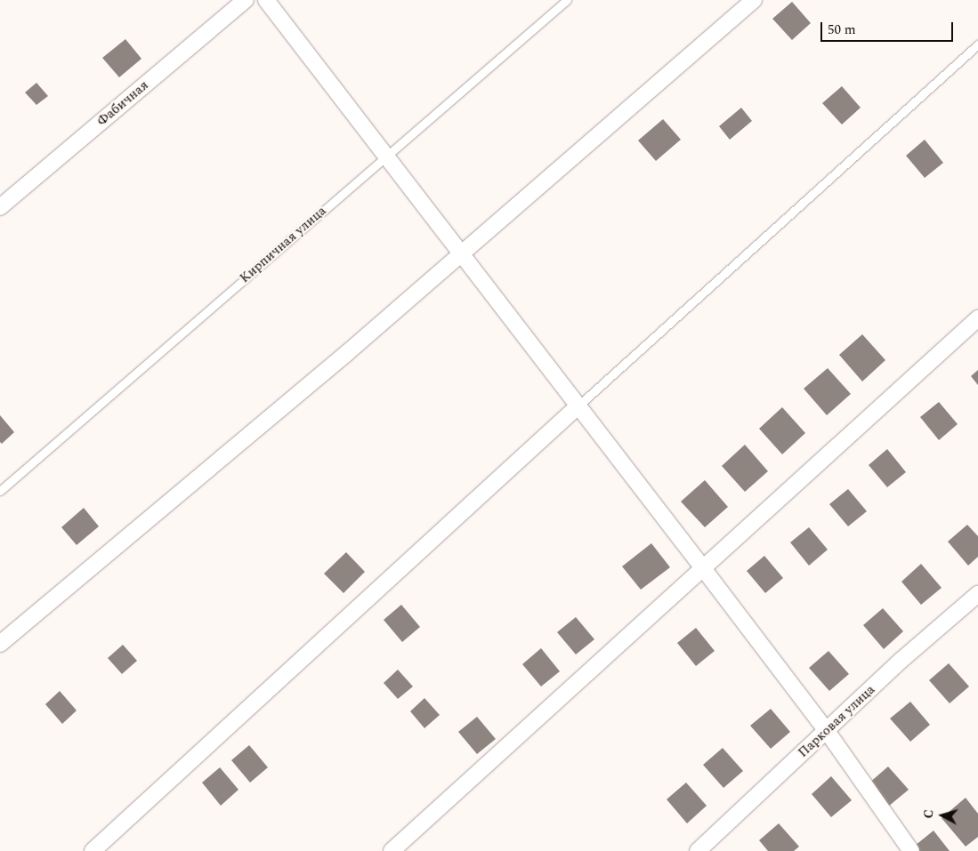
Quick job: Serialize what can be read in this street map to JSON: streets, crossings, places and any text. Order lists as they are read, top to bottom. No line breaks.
{"streets":{"street":["Фабичная","Парковая улица"],"lane":["Кирпичная улица"]},"scale_bar":"50 m","north":"left"}
